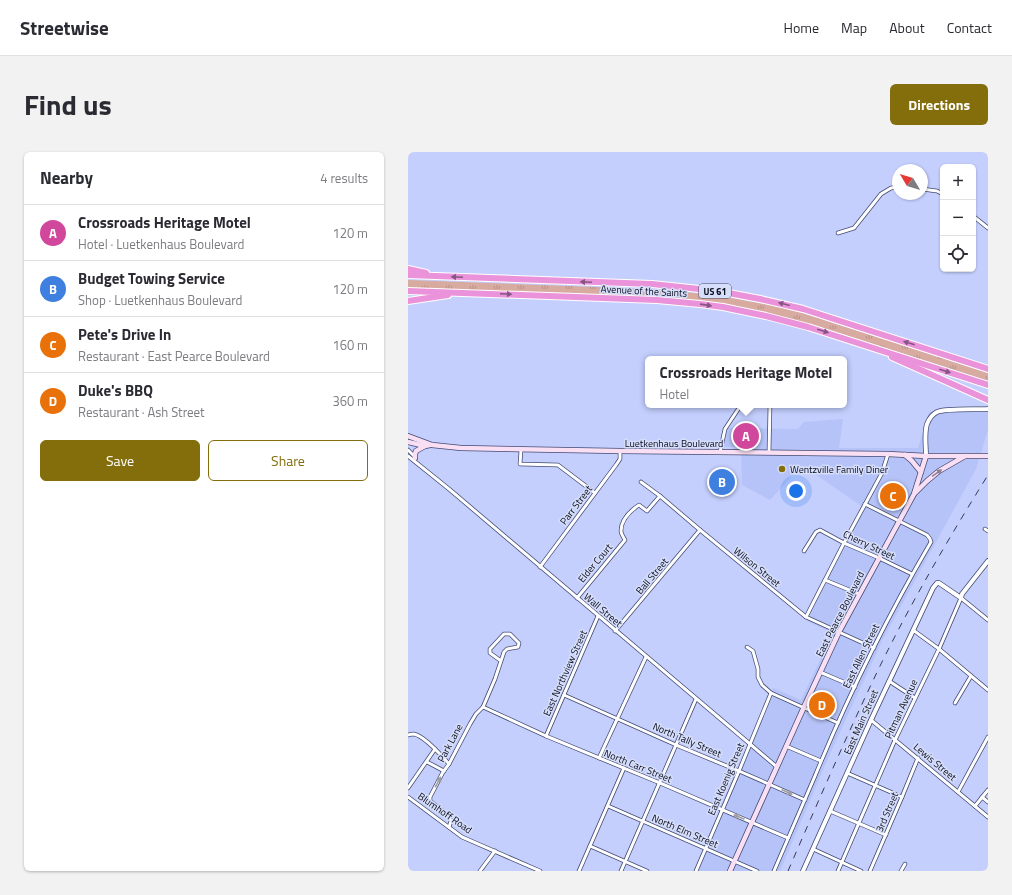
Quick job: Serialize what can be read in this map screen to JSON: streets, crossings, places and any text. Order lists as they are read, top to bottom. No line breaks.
{"streets":{"highway":["Avenue of the Saints","US 61"],"main road":["Luetkenhaus Boulevard","East Pearce Boulevard"],"street":["Parr Street","Cherry Street","Elder Court","Wilson Street","Ball Street","Wall Street","East Allen Street","East Northview Street","Pitman Avenue","East Main Street","North Tally Street","Park Lane","Lewis Street","North Carr Street","East Koenig Street","3rd Street","Blumhoff Road","North Elm Street"]},"crossings":[["Luetkenhaus Boulevard","Parr Street"],["Luetkenhaus Boulevard","East Pearce Boulevard"],["Parr Street","Wall Street"],["Cherry Street","East Pearce Boulevard"],["Cherry Street","East Allen Street"],["Elder Court","Wilson Street"],["Elder Court","Wall Street"],["Wilson Street","Ball Street"],["Wilson Street","East Pearce Boulevard"],["Wilson Street","East Allen Street"],["Ball Street","Wall Street"],["Wall Street","East Pearce Boulevard"],["Wall Street","East Northview Street"],["Wall Street","East Koenig Street"],["East Pearce Boulevard","East Allen Street"],["East Pearce Boulevard","North Tally Street"],["East Pearce Boulevard","North Carr Street"],["East Pearce Boulevard","North Elm Street"],["East Allen Street","North Tally Street"],["East Allen Street","North Carr Street"],["East Northview Street","North Tally Street"],["East Northview Street","North Carr Street"],["Pitman Avenue","East Main Street"],["Pitman Avenue","Lewis Street"],["East Main Street","Lewis Street"],["North Tally Street","East Koenig Street"],["Park Lane","North Carr Street"],["Park Lane","Blumhoff Road"],["Lewis Street","3rd Street"],["North Carr Street","East Koenig Street"],["East Koenig Street","North Elm Street"]],"places":["Wentzville Family Diner"],"north":"top left","page":{"header":"Streetwise","nav":["Home","Map","About","Contact"],"title":"Find us","buttons":["Directions",["Save","Share"]],"heading":["Nearby","4 results"],"map_buttons":["+","−"],"list":[{"mark":"A","name":"Crossroads Heritage Motel","note":"Hotel · Luetkenhaus Boulevard","value":"120 m"},{"mark":"B","name":"Budget Towing Service","note":"Shop · Luetkenhaus Boulevard","value":"120 m"},{"mark":"C","name":"Pete's Drive In","note":"Restaurant · East Pearce Boulevard","value":"160 m"},{"mark":"D","name":"Duke's BBQ","note":"Restaurant · Ash Street","value":"360 m"}],"popup":["Crossroads Heritage Motel","Hotel"],"pins":["A","B","C","D"]}}
